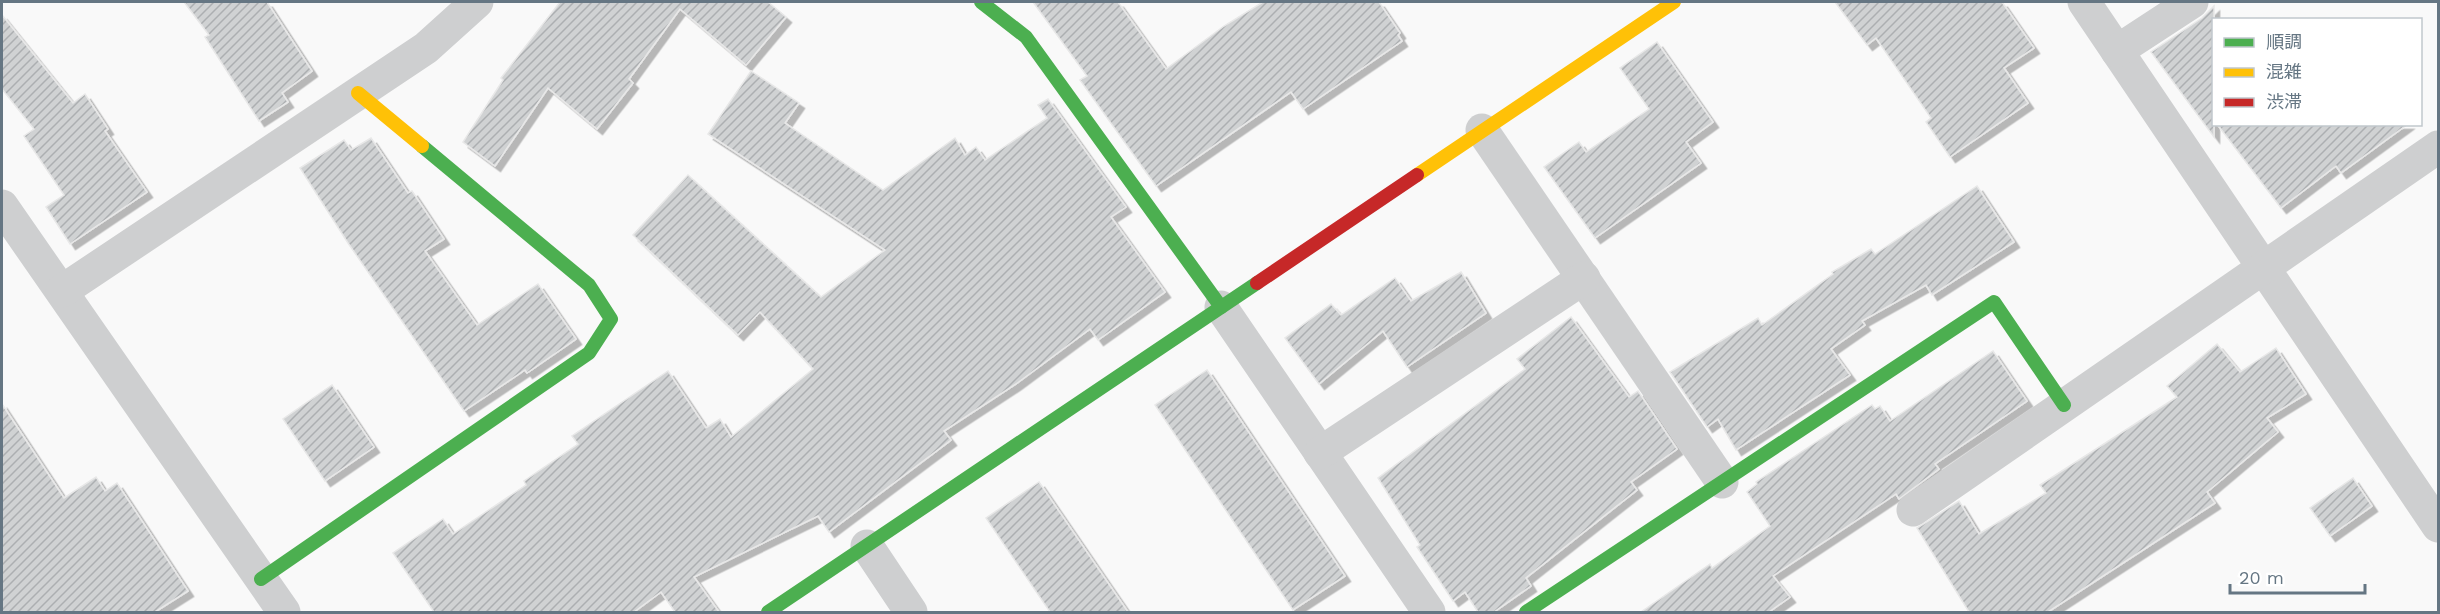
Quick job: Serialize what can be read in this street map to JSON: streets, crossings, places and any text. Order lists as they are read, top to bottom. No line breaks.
{"legend":["順調","混雑","渋滞"],"scale_bar":"20 m"}
